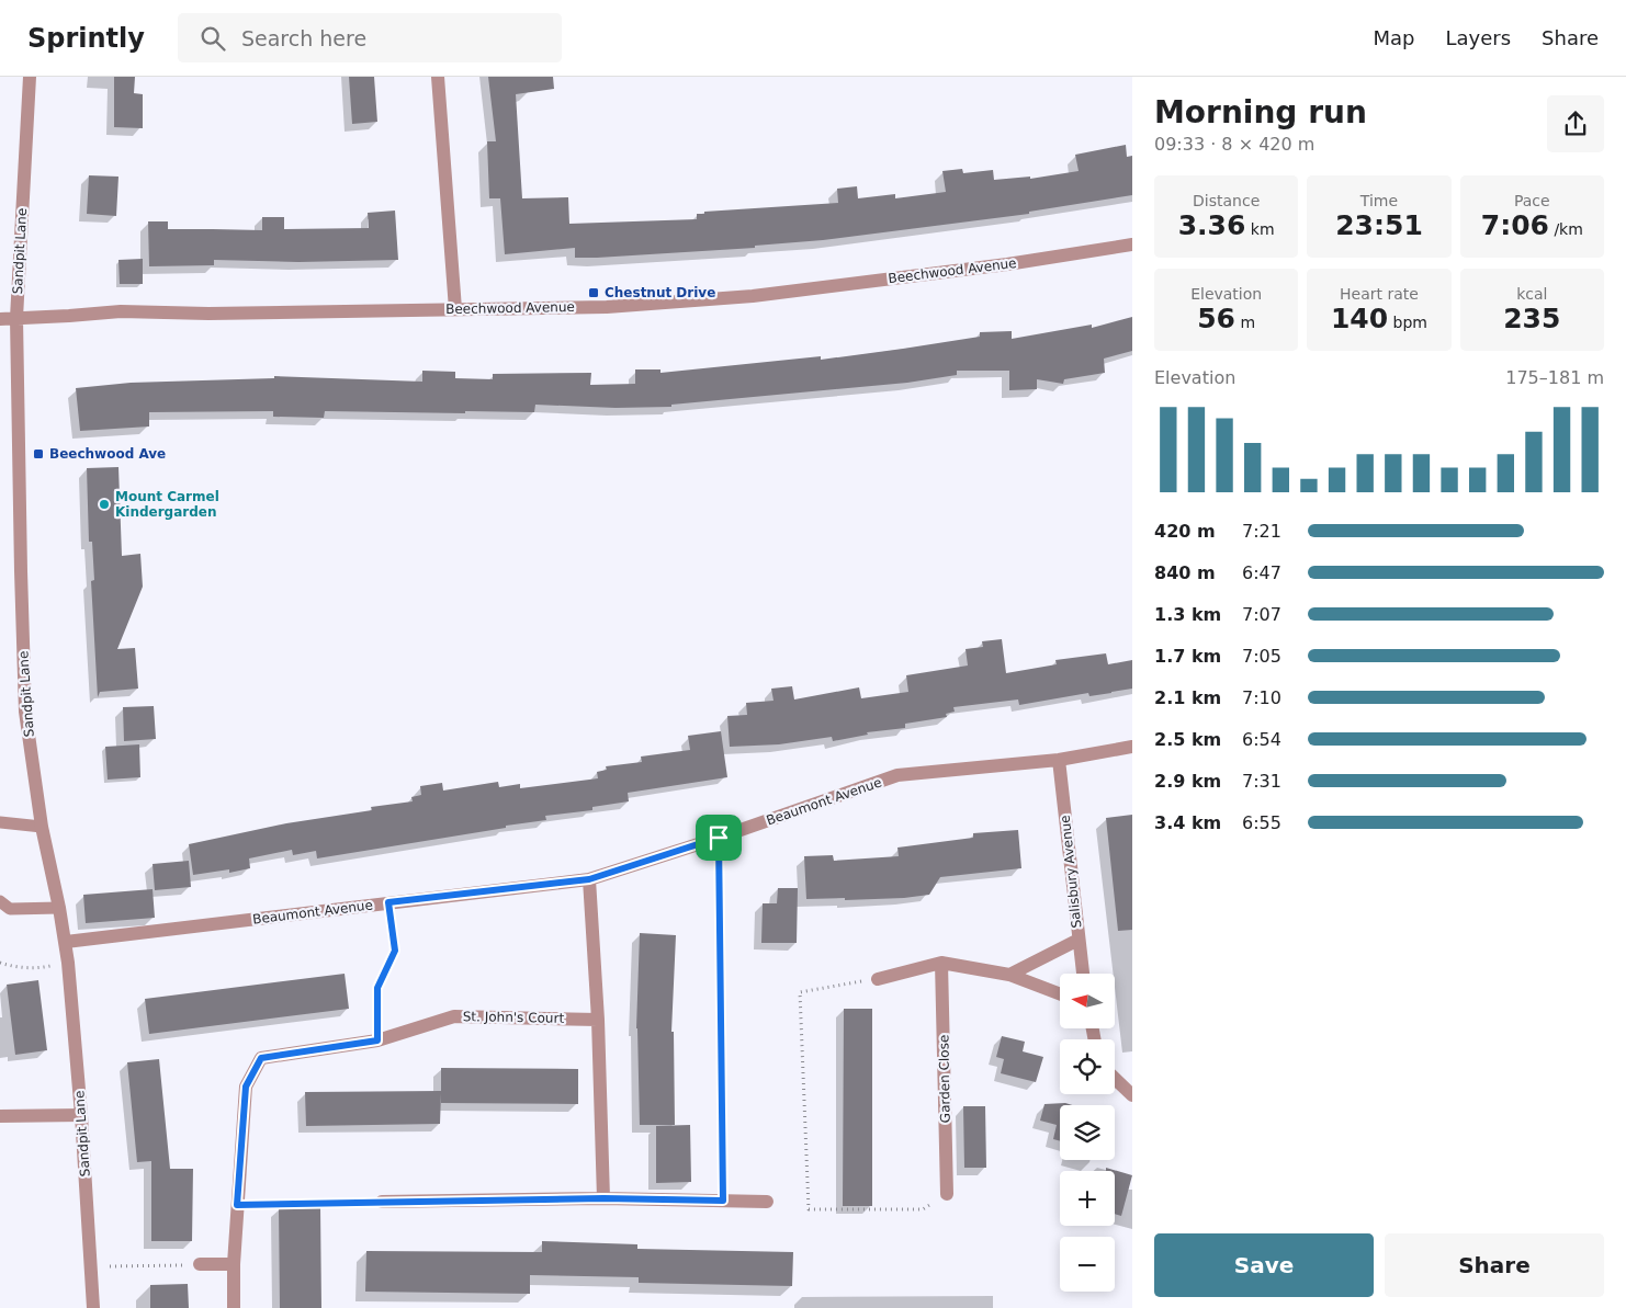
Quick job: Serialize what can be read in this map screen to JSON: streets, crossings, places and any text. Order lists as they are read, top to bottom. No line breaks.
{"streets":{"street":["Sandpit Lane","Beechwood Avenue","Beaumont Avenue","Salisbury Avenue","St. John's Court","Garden Close"]},"crossings":[["Sandpit Lane","Beechwood Avenue"],["Sandpit Lane","Beaumont Avenue"],["Beaumont Avenue","Salisbury Avenue"]],"places":{"transit":["Chestnut Drive","Beechwood Ave"],"other":["Mount Carmel Kindergarden"]},"north":"left","page":{"header":"Sprintly","search":"Search here","nav":["Map","Layers","Share"],"heading":["Morning run","09:33 · 8 × 420 m"],"stats":[["Distance","3.36 km"],["Time","23:51"],["Pace","7:06 /km"],["Elevation","56 m"],["Heart rate","140 bpm"],["kcal","235"]],"chart":["Elevation","175–181 m"],"list":[{"name":"420 m","note":"7:21"},{"name":"840 m","note":"6:47"},{"name":"1.3 km","note":"7:07"},{"name":"1.7 km","note":"7:05"},{"name":"2.1 km","note":"7:10"},{"name":"2.5 km","note":"6:54"},{"name":"2.9 km","note":"7:31"},{"name":"3.4 km","note":"6:55"}],"map_buttons":["+","−"],"buttons":["Save","Share"]}}
